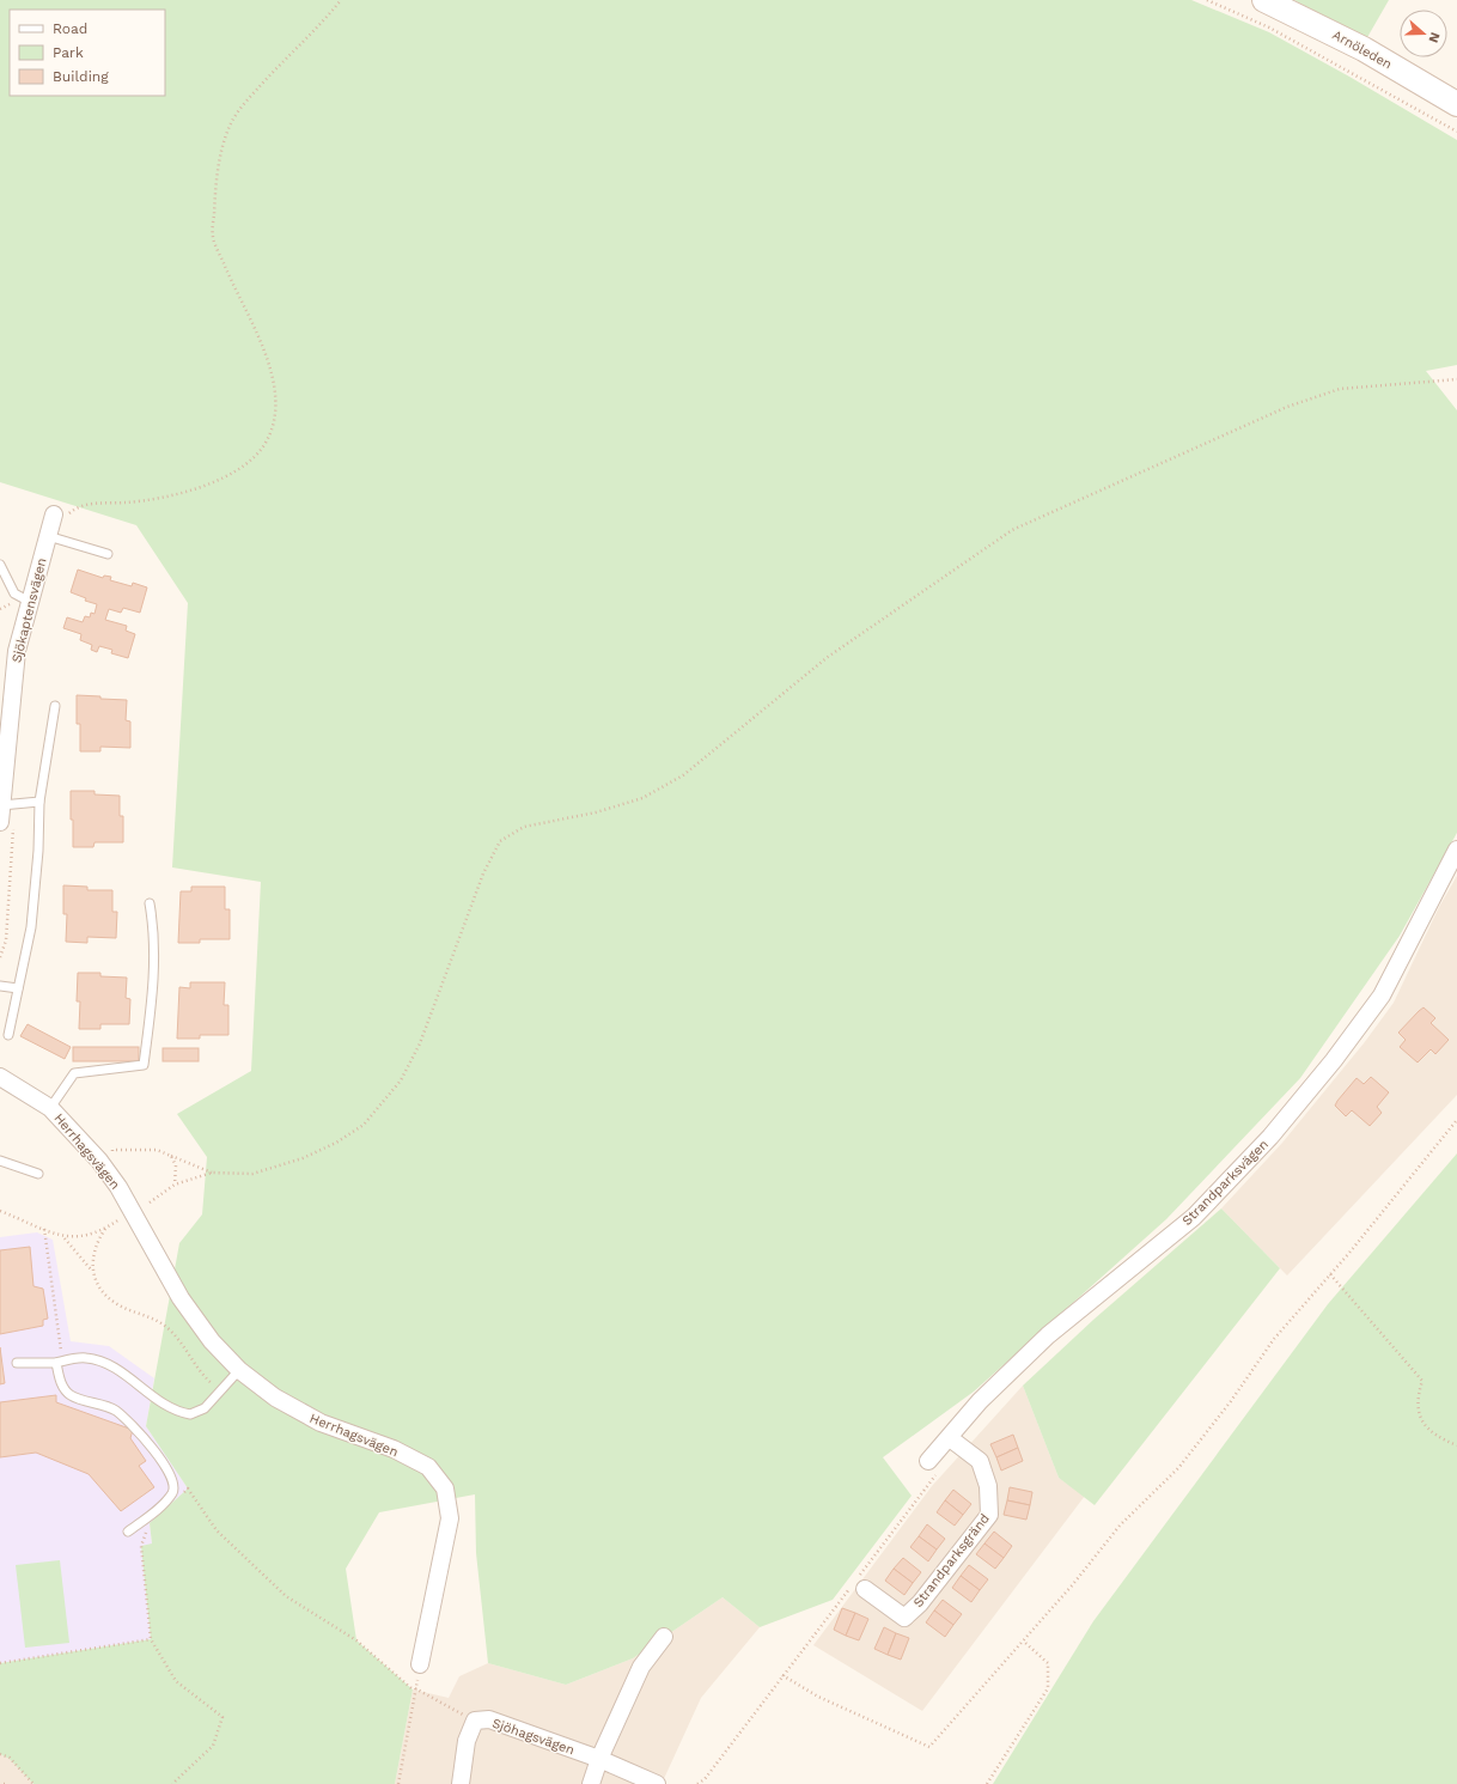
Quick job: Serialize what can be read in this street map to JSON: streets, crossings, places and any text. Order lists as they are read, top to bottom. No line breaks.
{"streets":{"main road":["Arnöleden"],"street":["Sjökaptensvägen","Herrhagsvägen","Strandparksvägen","Strandparksgränd","Sjöhagsvägen"]},"crossings":[["Strandparksvägen","Strandparksgränd"]],"legend":["Road","Park","Building"],"north":"right"}
